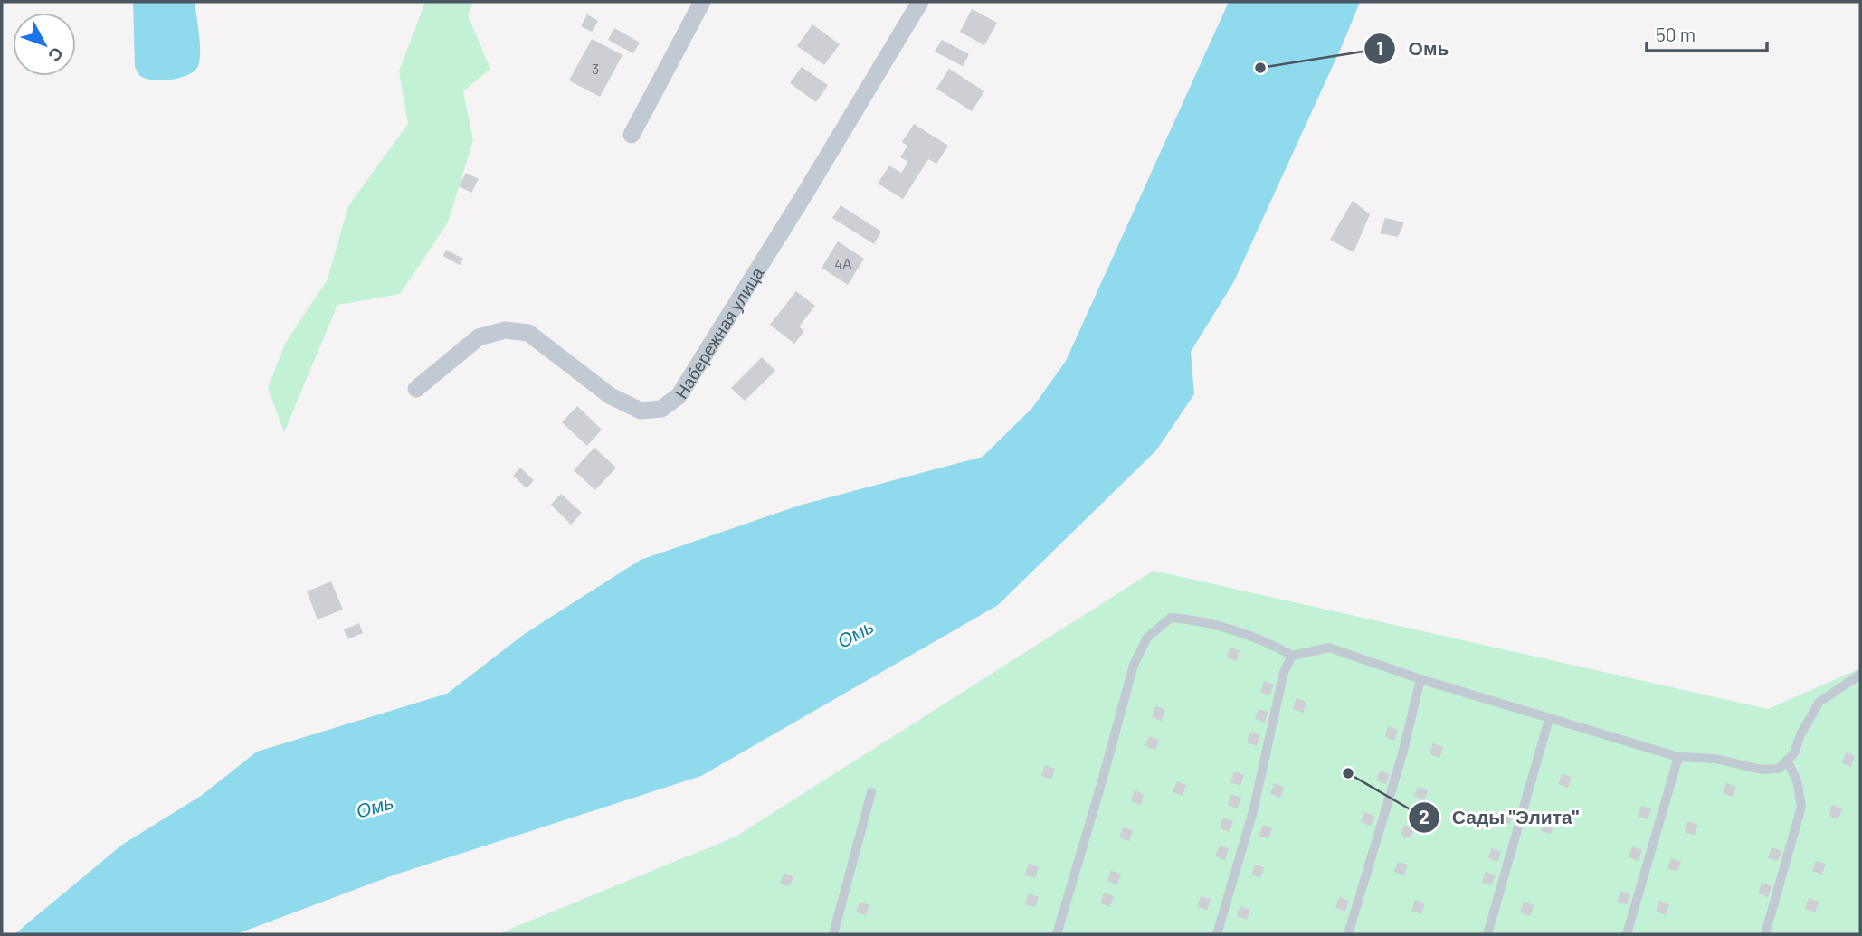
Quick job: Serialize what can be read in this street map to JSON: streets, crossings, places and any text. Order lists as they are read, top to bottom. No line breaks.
{"streets":{"street":["Набережная улица"]},"water":["Омь"],"places":["Омь","Сады \"Элита\""],"house_numbers":["3","4А"],"scale_bar":"50 m","north":"bottom right"}
